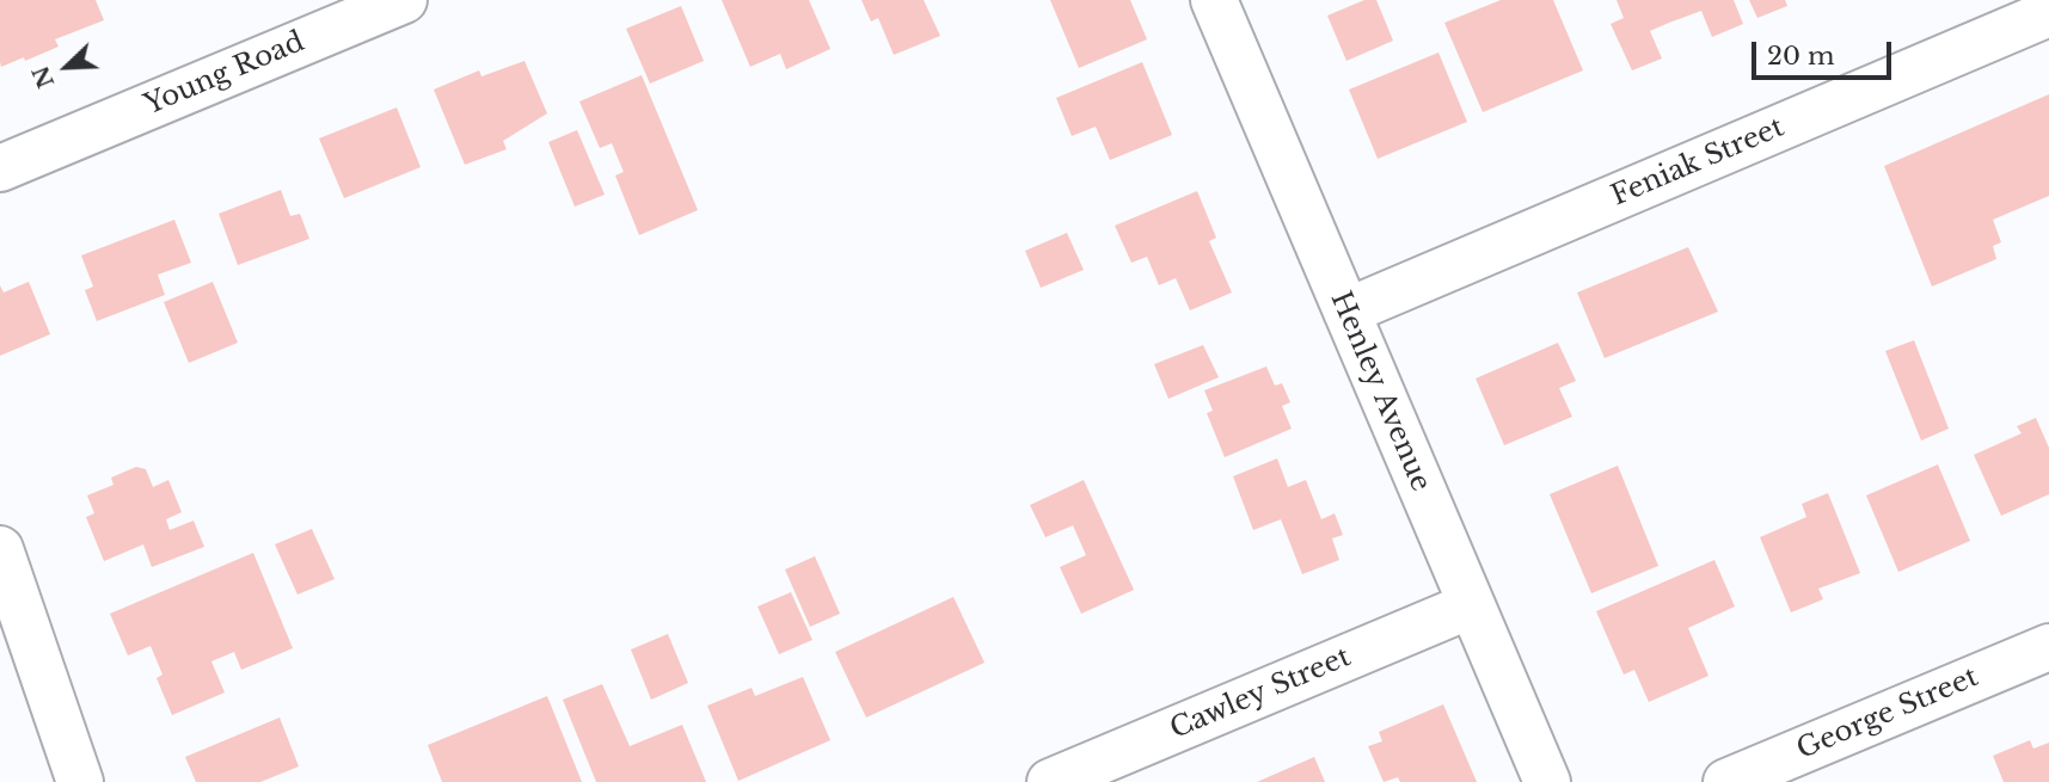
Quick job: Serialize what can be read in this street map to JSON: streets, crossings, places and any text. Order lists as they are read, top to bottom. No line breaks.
{"streets":{"street":["Young Road","Feniak Street","Henley Avenue","Cawley Street","George Street"]},"crossings":[["Feniak Street","Henley Avenue"],["Henley Avenue","Cawley Street"]],"scale_bar":"20 m","north":"bottom left"}
